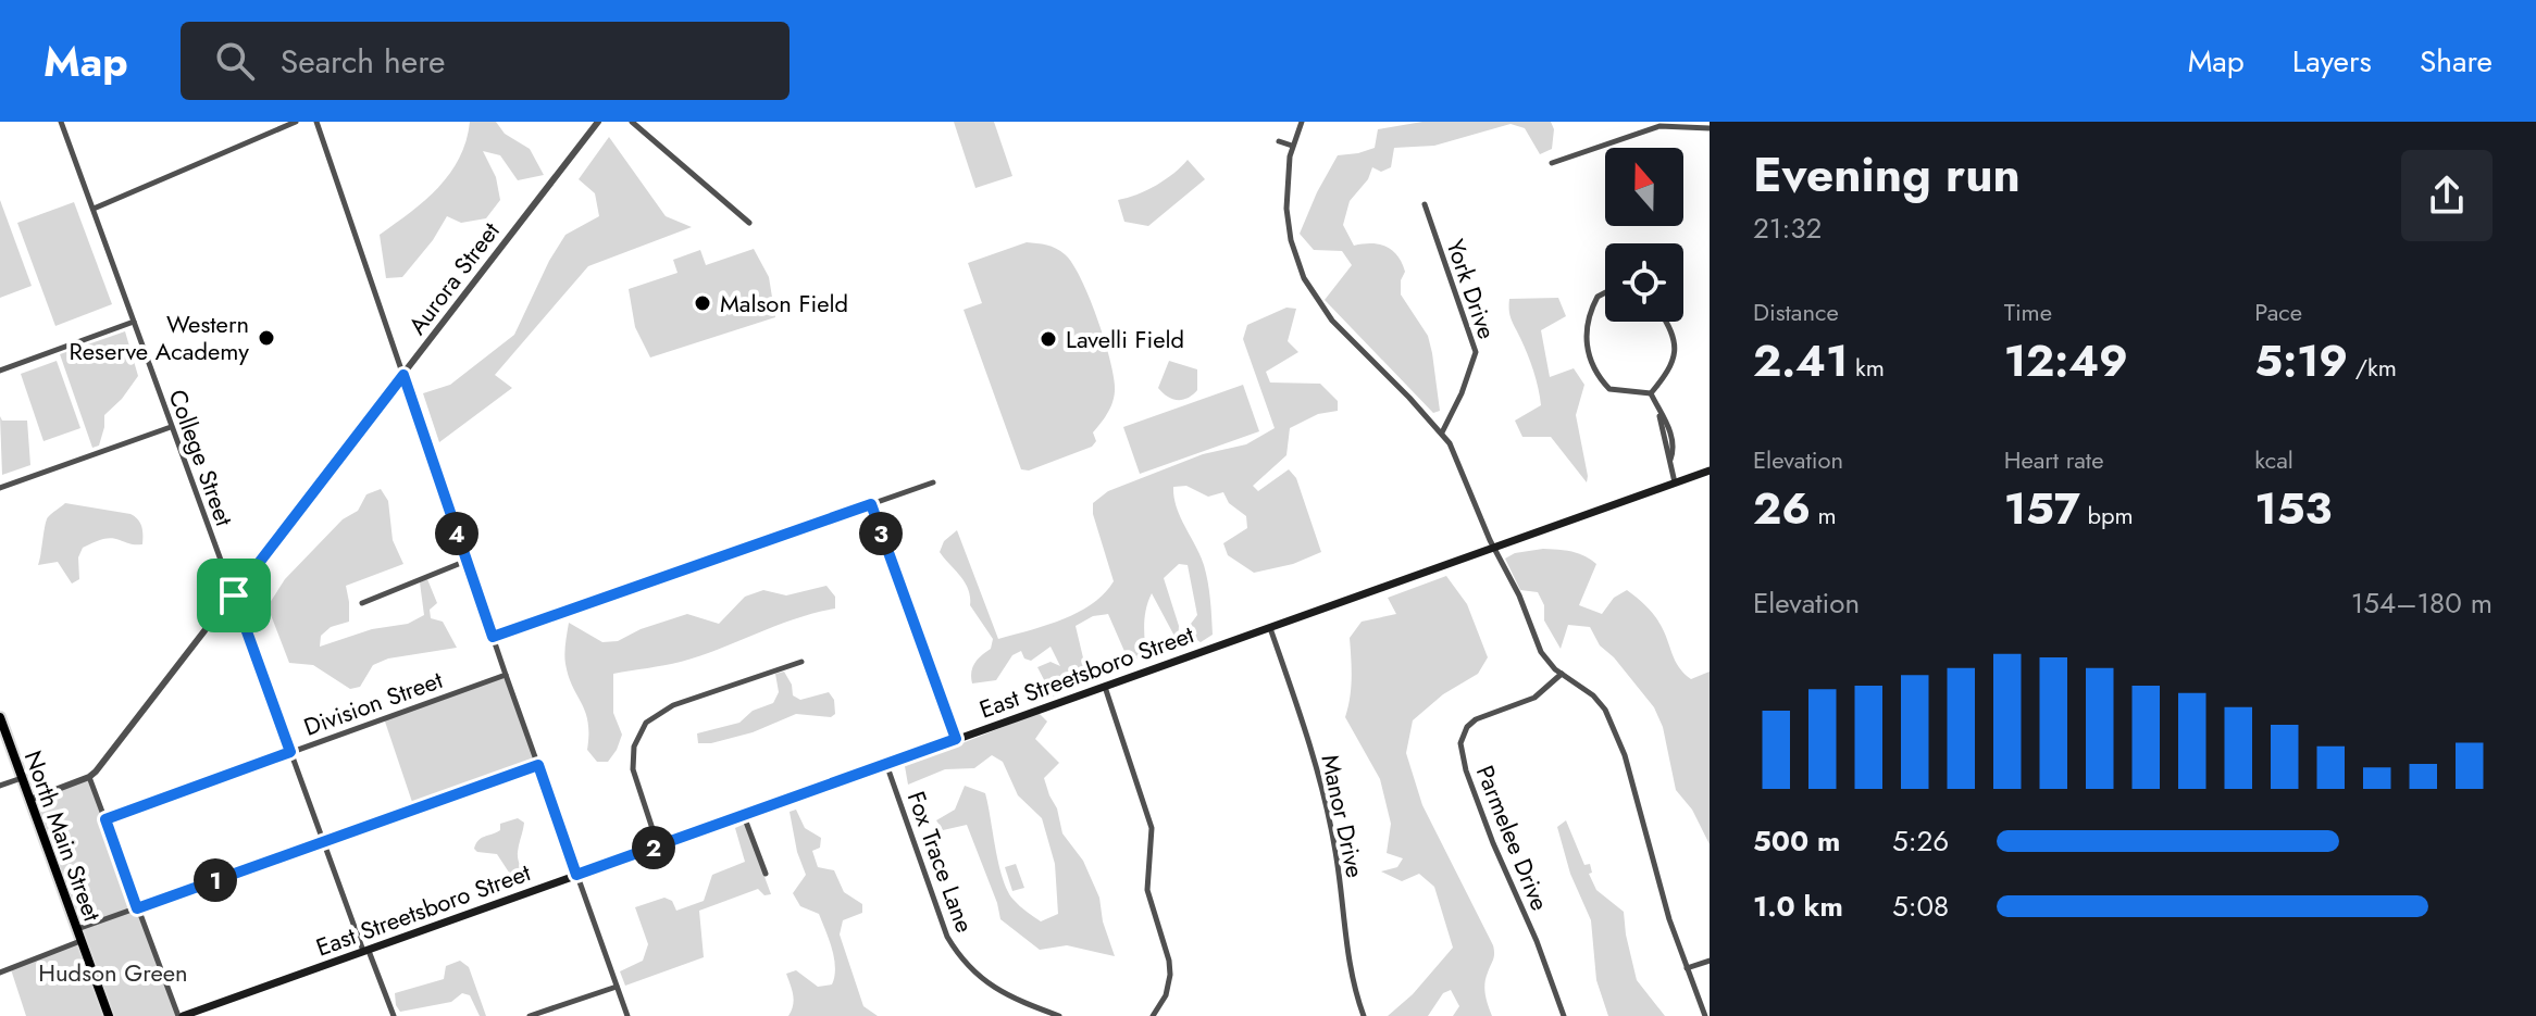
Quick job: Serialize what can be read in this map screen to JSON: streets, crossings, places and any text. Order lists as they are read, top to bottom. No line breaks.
{"streets":{"main road":["East Streetsboro Street","North Main Street"],"street":["Aurora Street","York Drive","College Street","Division Street","Manor Drive","Parmelee Drive","Fox Trace Lane"]},"crossings":[["Aurora Street","College Street"],["College Street","East Streetsboro Street"],["College Street","Division Street"],["East Streetsboro Street","Manor Drive"],["East Streetsboro Street","Fox Trace Lane"]],"parks":["Hudson Green"],"places":["Malson Field","Western Reserve Academy","Lavelli Field"],"north":"top","page":{"header":"Map","search":"Search here","nav":["Map","Layers","Share"],"heading":["Evening run","21:32"],"stats":[["Distance","2.41 km"],["Time","12:49"],["Pace","5:19 /km"],["Elevation","26 m"],["Heart rate","157 bpm"],["kcal","153"]],"pins":["3","4","2","1"],"chart":["Elevation","154–180 m"],"list":[{"name":"500 m","note":"5:26"},{"name":"1.0 km","note":"5:08"}]}}
